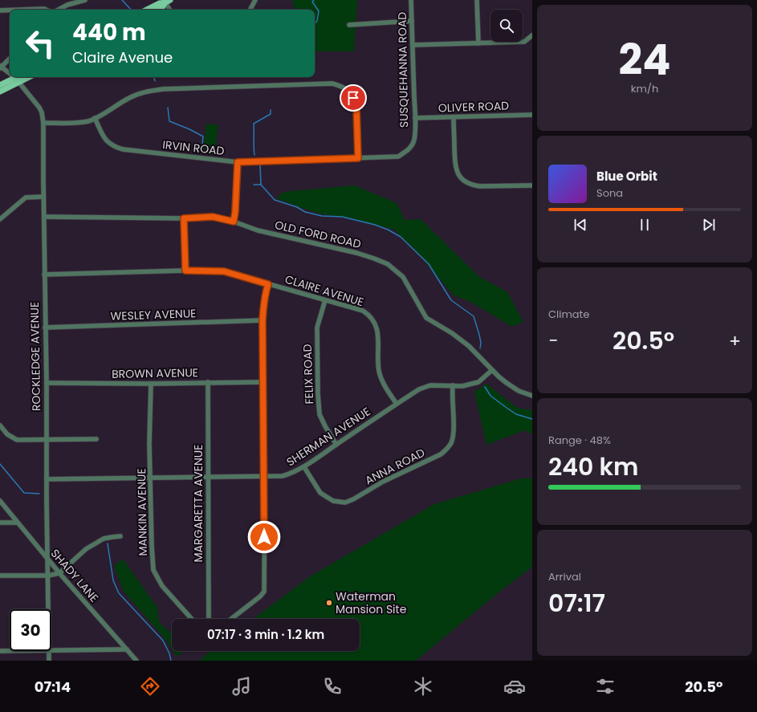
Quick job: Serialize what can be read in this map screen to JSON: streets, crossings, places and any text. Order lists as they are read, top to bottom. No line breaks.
{"streets":{"street":["SUSQUEHANNA ROAD","OLIVER ROAD","IRVIN ROAD","OLD FORD ROAD","CLAIRE AVENUE","WESLEY AVENUE","ROCKLEDGE AVENUE","BROWN AVENUE","FELIX ROAD","SHERMAN AVENUE","ANNA ROAD","MARGARETTA AVENUE","MANKIN AVENUE","SHADY LANE"]},"crossings":[["SUSQUEHANNA ROAD","OLIVER ROAD"],["SUSQUEHANNA ROAD","IRVIN ROAD"],["OLD FORD ROAD","ROCKLEDGE AVENUE"],["OLD FORD ROAD","SHERMAN AVENUE"],["CLAIRE AVENUE","ROCKLEDGE AVENUE"],["CLAIRE AVENUE","FELIX ROAD"],["CLAIRE AVENUE","SHERMAN AVENUE"],["WESLEY AVENUE","ROCKLEDGE AVENUE"],["ROCKLEDGE AVENUE","BROWN AVENUE"],["ROCKLEDGE AVENUE","SHERMAN AVENUE"],["ROCKLEDGE AVENUE","SHADY LANE"],["BROWN AVENUE","MARGARETTA AVENUE"],["BROWN AVENUE","MANKIN AVENUE"],["FELIX ROAD","SHERMAN AVENUE"],["SHERMAN AVENUE","ANNA ROAD"],["SHERMAN AVENUE","MARGARETTA AVENUE"],["SHERMAN AVENUE","MANKIN AVENUE"]],"places":["Waterman Mansion Site"],"page":{"tile":[["24","km/h"],"Climate",["Range · 48%","240 km"],["Arrival","07:17"]],"turn":["440 m","Claire Avenue"],"song":["Blue Orbit","Sona"],"heat":["−","20.5°","+"],"limit":"30","trip":"07:17 · 3 min · 1.2 km","tabs":["07:14","20.5°"]}}
